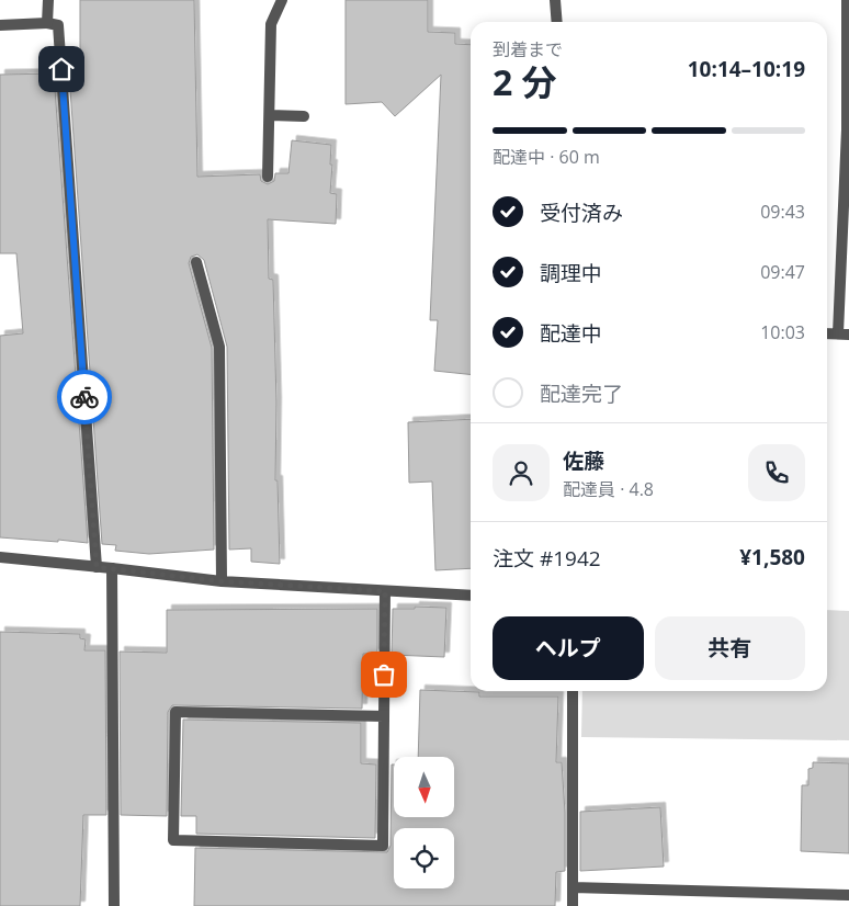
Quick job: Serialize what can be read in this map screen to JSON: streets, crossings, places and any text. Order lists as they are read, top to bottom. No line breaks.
{"north":"bottom","page":{"heading":["2 分","到着まで","10:14–10:19"],"panel":["佐藤","配達員 · 4.8","注文 #1942","¥1,580"],"bar":"配達中 · 60 m","list":[["受付済み","09:43"],["調理中","09:47"],["配達中","10:03"],"配達完了"],"buttons":["ヘルプ","共有"]}}
